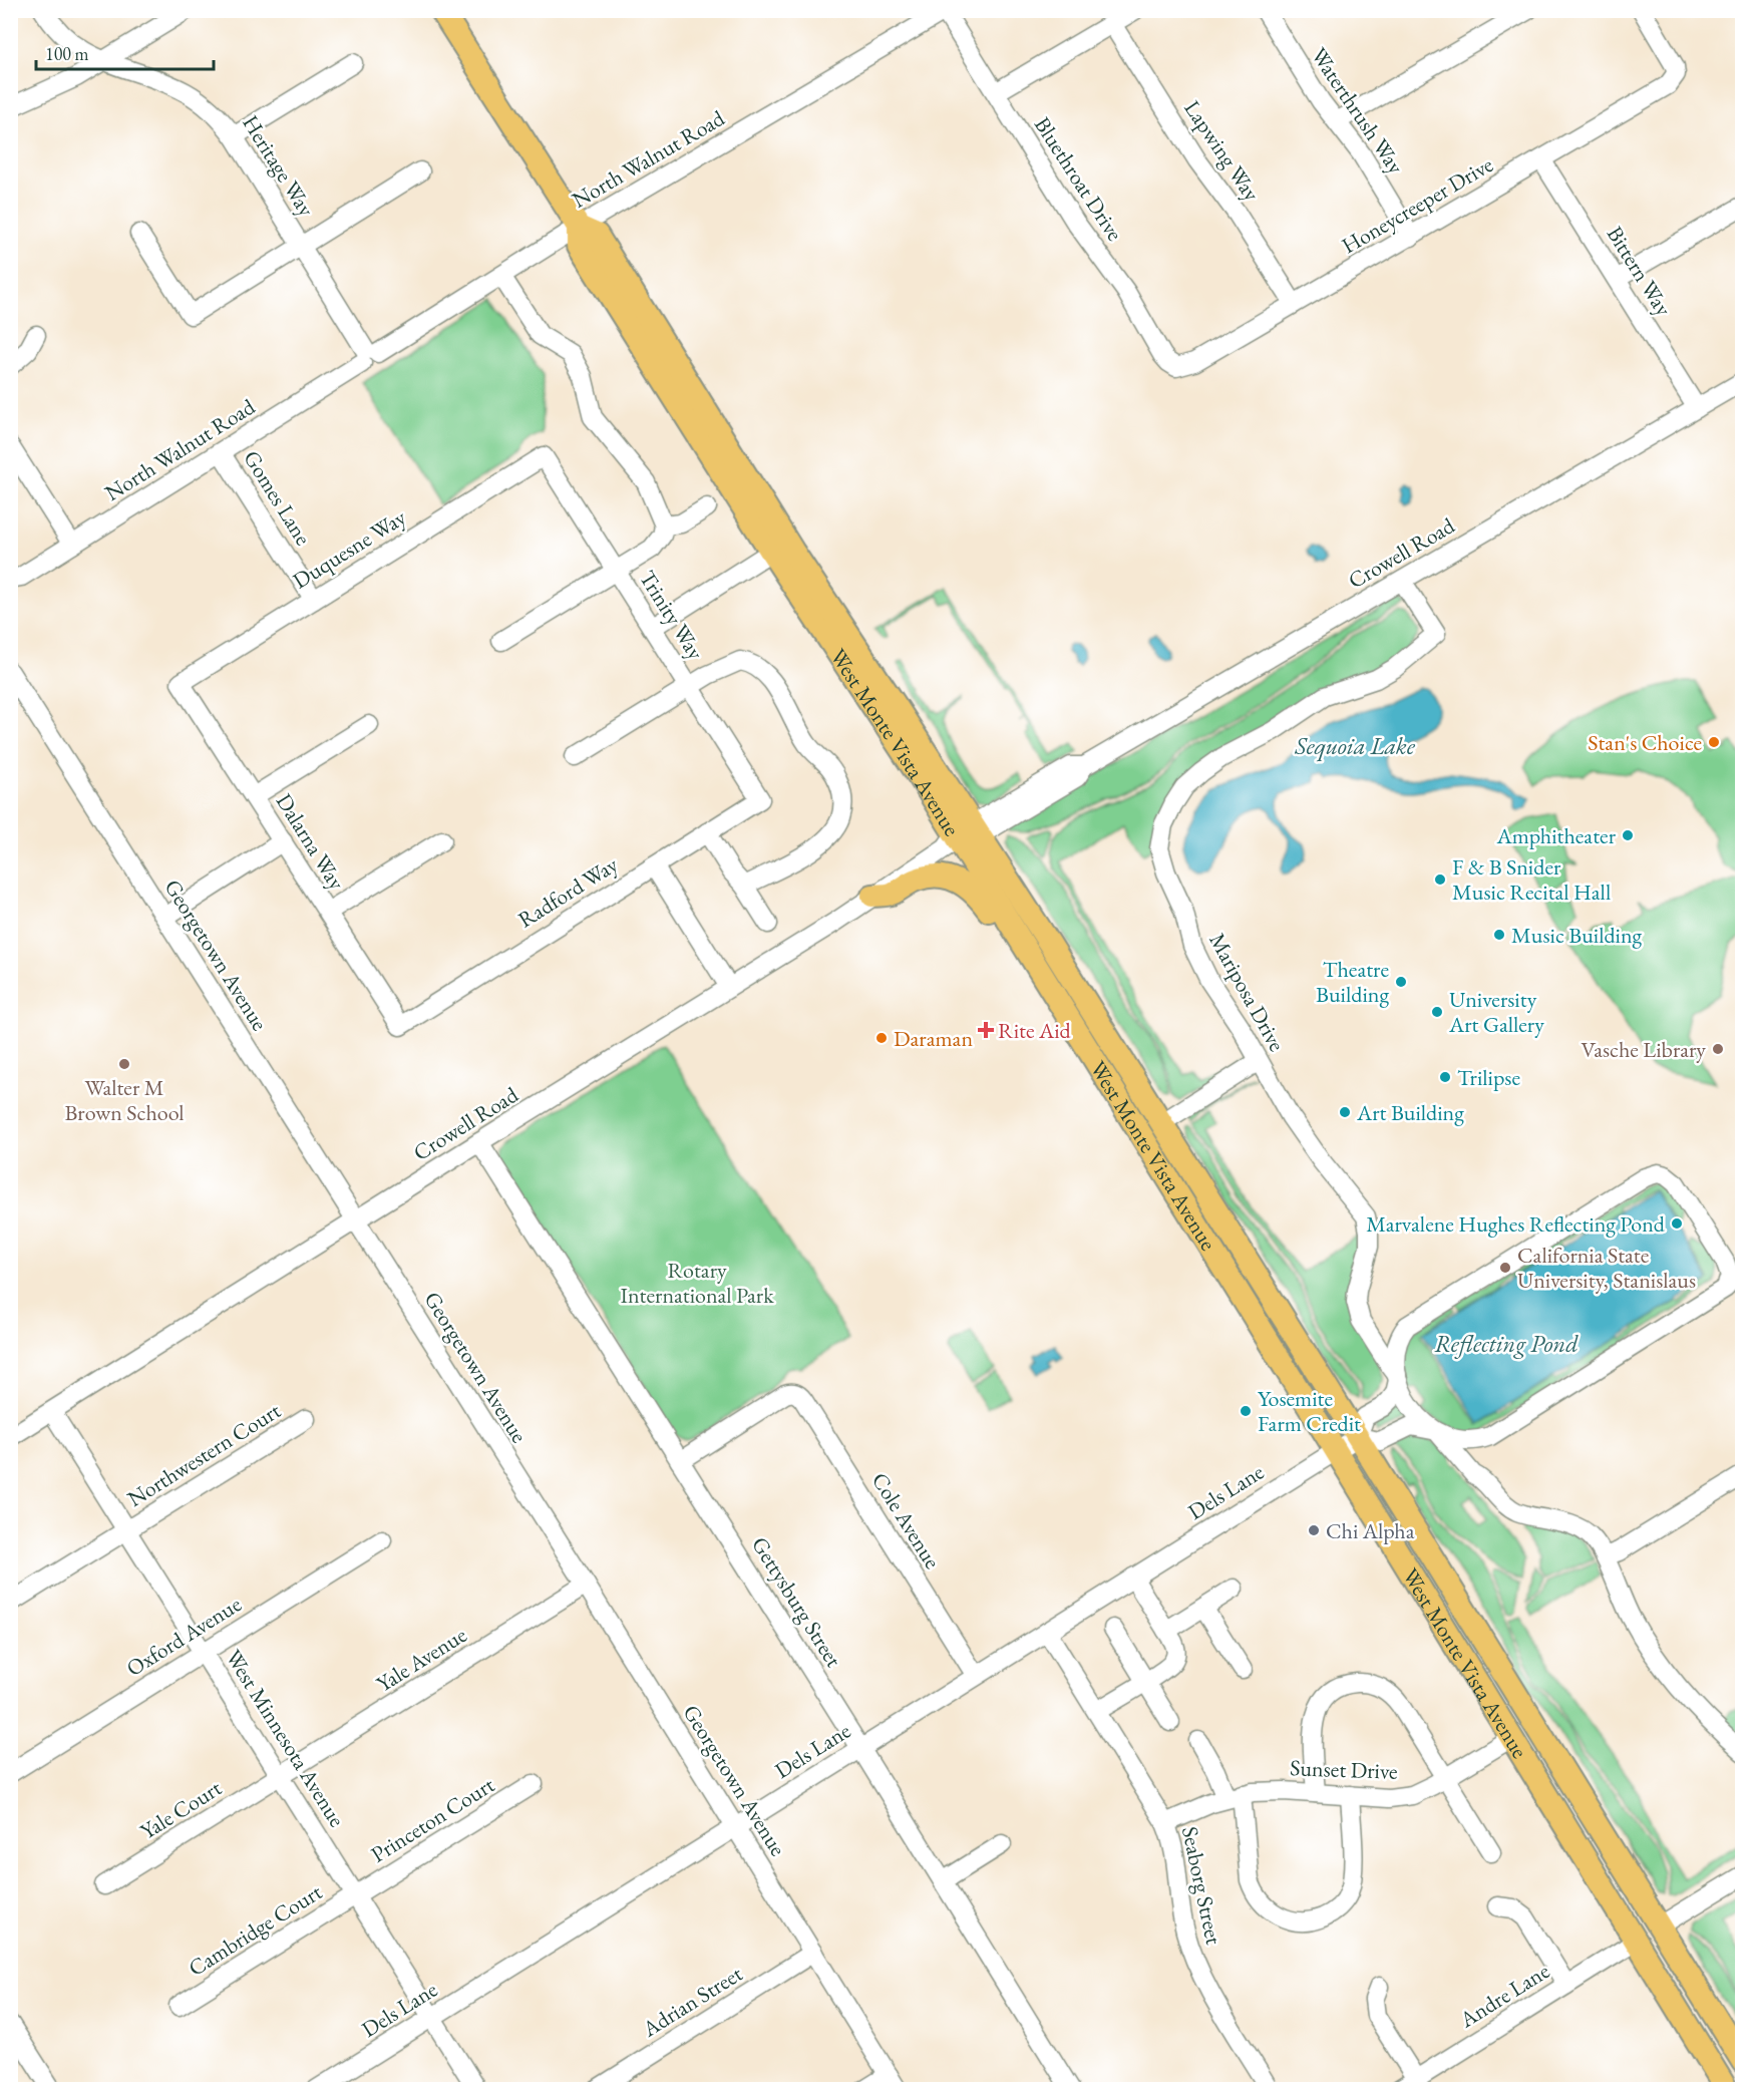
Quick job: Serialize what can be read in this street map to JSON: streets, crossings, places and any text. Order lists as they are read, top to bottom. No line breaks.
{"streets":{"main road":["West Monte Vista Avenue"],"street":["Waterthrush Way","Lapwing Way","North Walnut Road","Heritage Way","Bluethroat Drive","Honeycreeper Drive","Bittern Way","Gomes Lane","Duquesne Way","Crowell Road","Trinity Way","Dalarna Way","Radford Way","Georgetown Avenue","Mariposa Drive","Northwestern Court","Dels Lane","Cole Avenue","Gettysburg Street","Oxford Avenue","Yale Avenue","West Minnesota Avenue","Sunset Drive","Yale Court","Princeton Court","Seaborg Street","Cambridge Court","Andre Lane","Adrian Street"]},"crossings":[["Waterthrush Way","Honeycreeper Drive"],["Lapwing Way","Honeycreeper Drive"],["North Walnut Road","Heritage Way"],["North Walnut Road","Bluethroat Drive"],["North Walnut Road","Gomes Lane"],["North Walnut Road","West Monte Vista Avenue"],["Bluethroat Drive","Honeycreeper Drive"],["Honeycreeper Drive","Bittern Way"],["Bittern Way","Crowell Road"],["Gomes Lane","Duquesne Way"],["Duquesne Way","Trinity Way"],["Duquesne Way","Dalarna Way"],["Crowell Road","West Monte Vista Avenue"],["Crowell Road","Georgetown Avenue"],["Crowell Road","Mariposa Drive"],["Crowell Road","Gettysburg Street"],["Crowell Road","West Minnesota Avenue"],["Trinity Way","Radford Way"],["West Monte Vista Avenue","Dels Lane"],["West Monte Vista Avenue","Sunset Drive"],["West Monte Vista Avenue","Andre Lane"],["Dalarna Way","Radford Way"],["Georgetown Avenue","Dels Lane"],["Georgetown Avenue","Yale Avenue"],["Georgetown Avenue","Adrian Street"],["Northwestern Court","West Minnesota Avenue"],["Dels Lane","Cole Avenue"],["Dels Lane","Gettysburg Street"],["Dels Lane","West Minnesota Avenue"],["Dels Lane","Seaborg Street"],["Cole Avenue","Gettysburg Street"],["Oxford Avenue","West Minnesota Avenue"],["Yale Avenue","West Minnesota Avenue"],["Yale Avenue","Yale Court"],["West Minnesota Avenue","Yale Court"],["West Minnesota Avenue","Princeton Court"],["West Minnesota Avenue","Cambridge Court"],["Sunset Drive","Seaborg Street"],["Princeton Court","Cambridge Court"]],"water":["Sequoia Lake","Reflecting Pond"],"parks":["Rotary International Park"],"places":{"other":["Stan's Choice","Amphitheater","F & B Snider Music Recital Hall","Music Building","Theatre Building","University Art Gallery","Daraman","Vasche Library","Walter M Brown School","Trilipse","Art Building","Marvalene Hughes Reflecting Pond","California State University, Stanislaus","Yosemite Farm Credit","Chi Alpha"],"health":["Rite Aid"]},"scale_bar":"100 m"}
